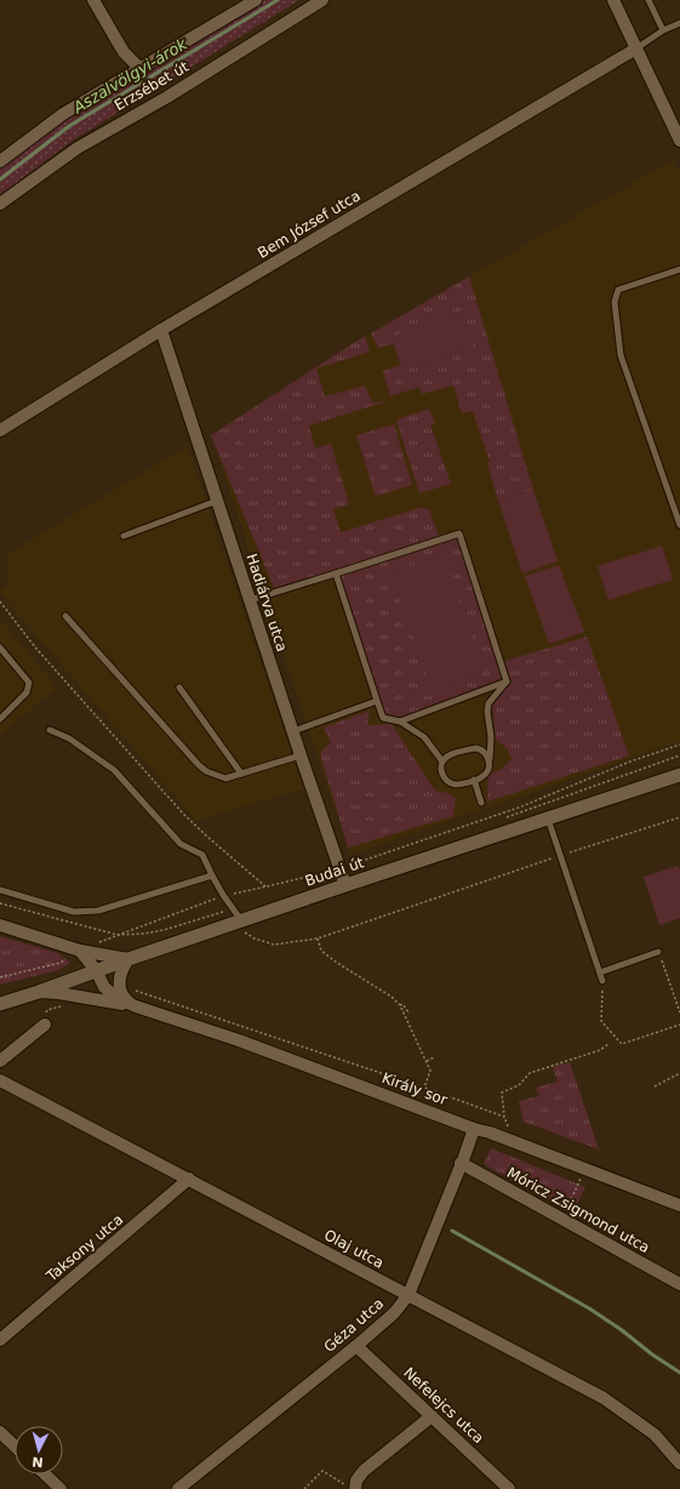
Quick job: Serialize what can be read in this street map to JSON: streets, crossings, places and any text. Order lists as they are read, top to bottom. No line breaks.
{"streets":{"main road":["Budai út"],"street":["Erzsébet út","Bem József utca","Hadiárva utca","Király sor","Móricz Zsigmond utca","Taksony utca","Olaj utca","Géza utca","Nefelejcs utca"]},"crossings":[["Bem József utca","Hadiárva utca"],["Hadiárva utca","Budai út"],["Budai út","Király sor"],["Király sor","Géza utca"],["Móricz Zsigmond utca","Géza utca"],["Taksony utca","Olaj utca"],["Olaj utca","Géza utca"],["Géza utca","Nefelejcs utca"]],"water":["Aszalvölgyi-árok"],"north":"bottom"}
